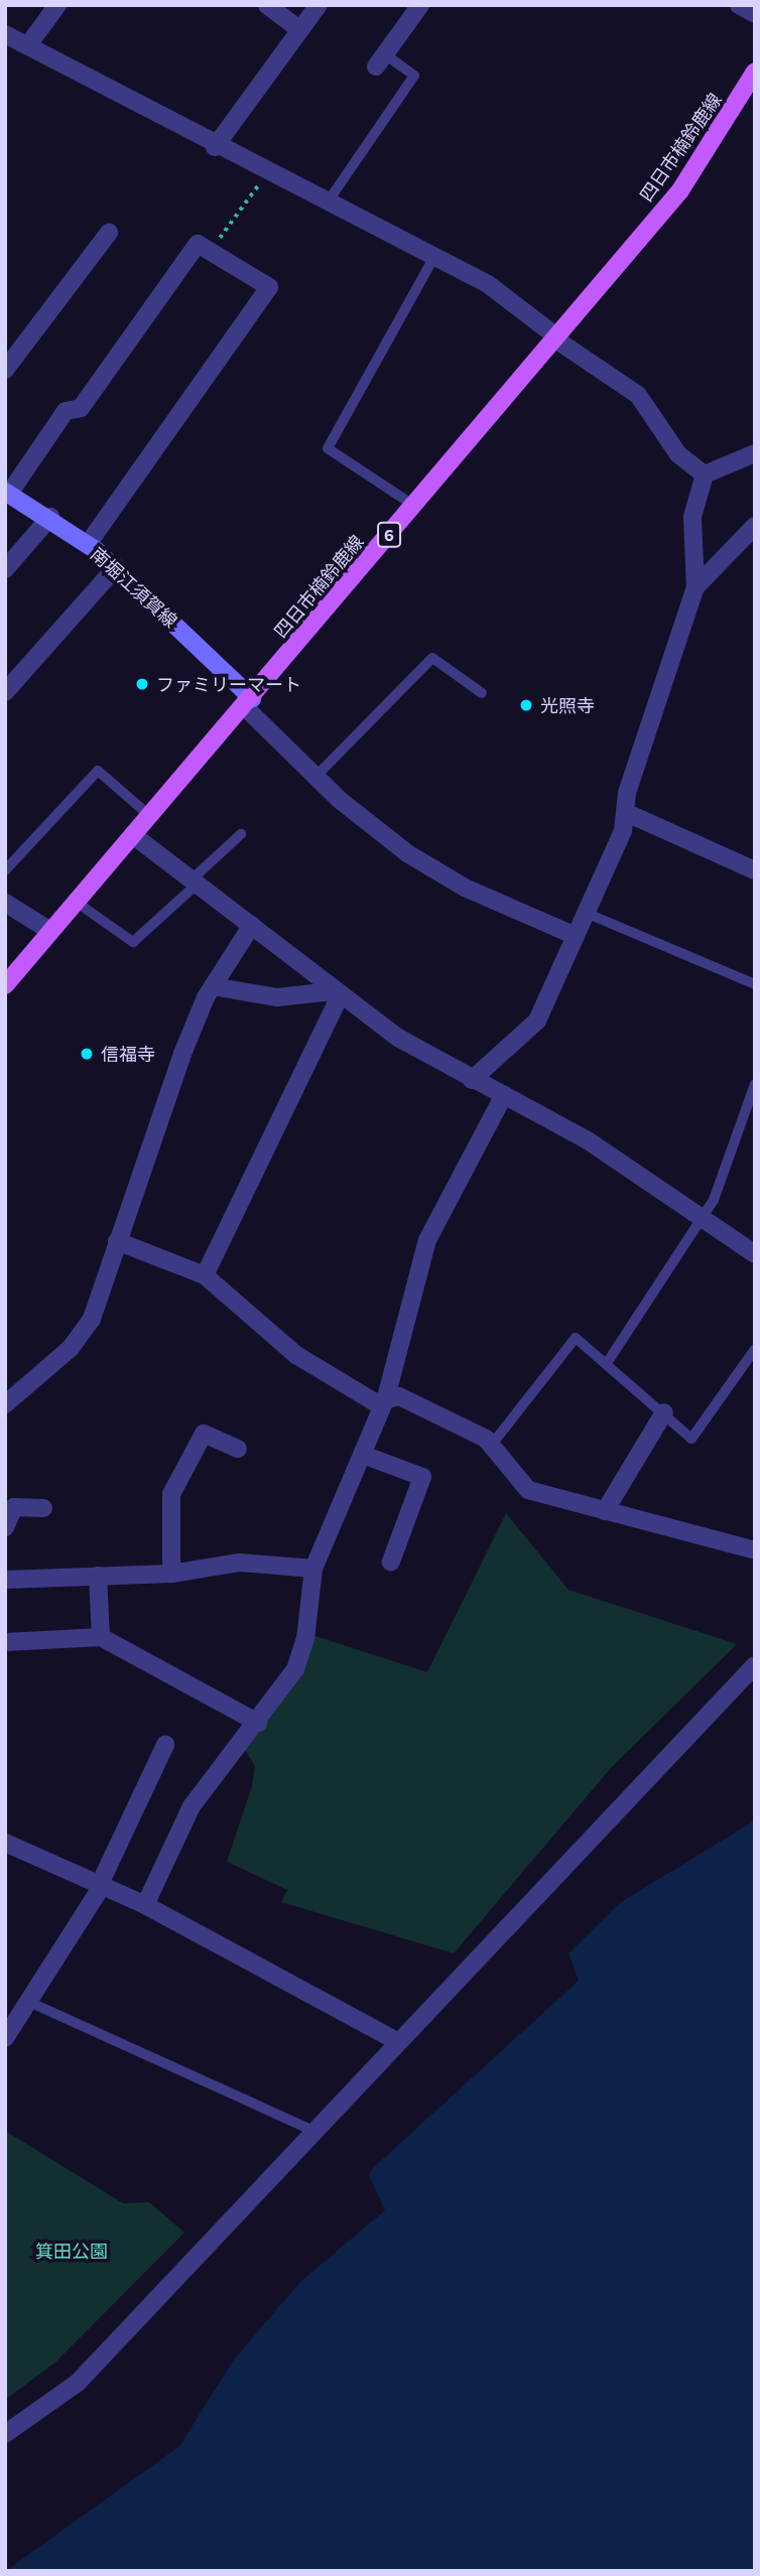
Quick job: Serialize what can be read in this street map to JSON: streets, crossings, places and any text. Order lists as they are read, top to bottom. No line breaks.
{"streets":{"main road":["四日市楠鈴鹿線","6","南堀江須賀線"]},"crossings":[["四日市楠鈴鹿線","南堀江須賀線"]],"parks":["箕田公園"],"places":["ファミリーマート","光照寺","信福寺"]}
